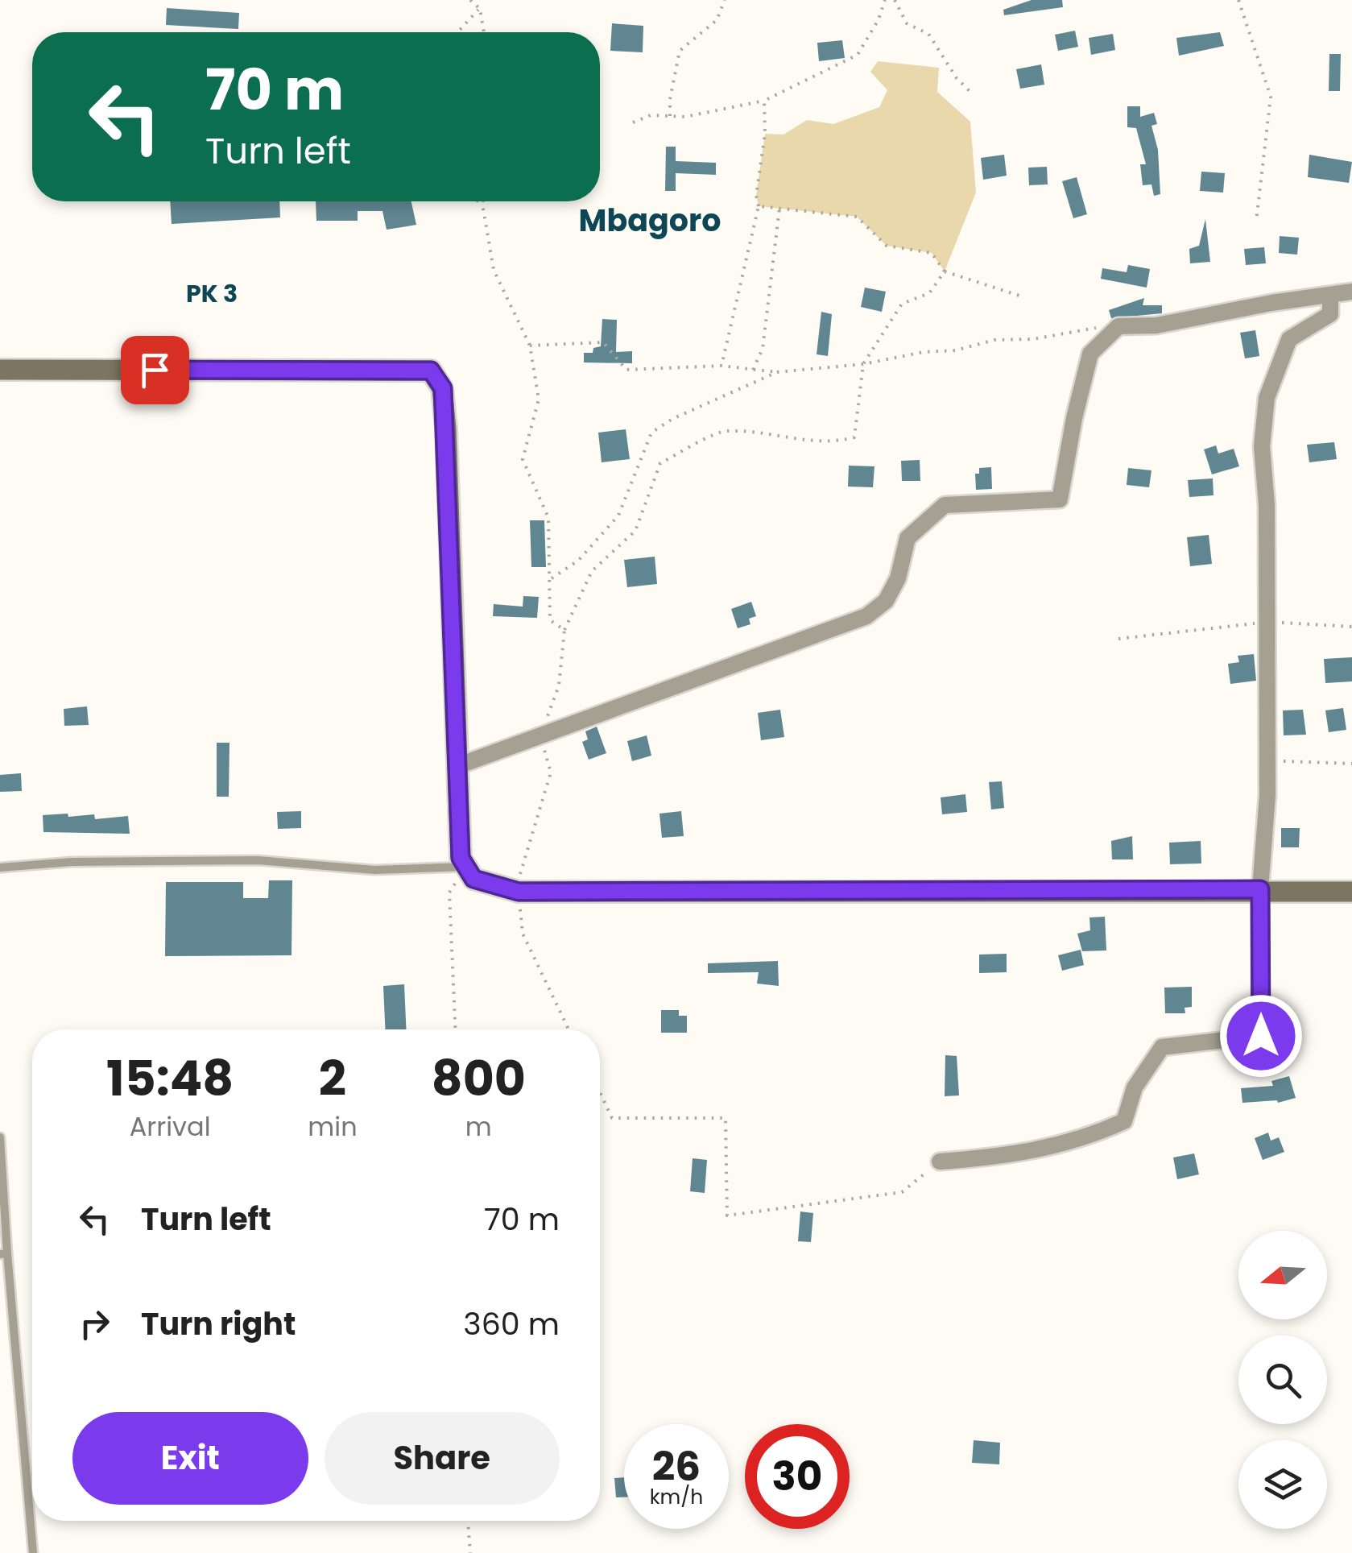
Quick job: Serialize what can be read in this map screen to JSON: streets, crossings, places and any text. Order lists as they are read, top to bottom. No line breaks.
{"districts":["Mbagoro","PK 3"],"north":"left","page":{"turn":["70 m","Turn left"],"eta":["15:48","Arrival","2","min","800","m"],"list":[{"name":"Turn left","value":"70 m"},{"name":"Turn right","value":"360 m"}],"buttons":["Exit","Share"],"speed":"26 km/h","limit":"30"}}
